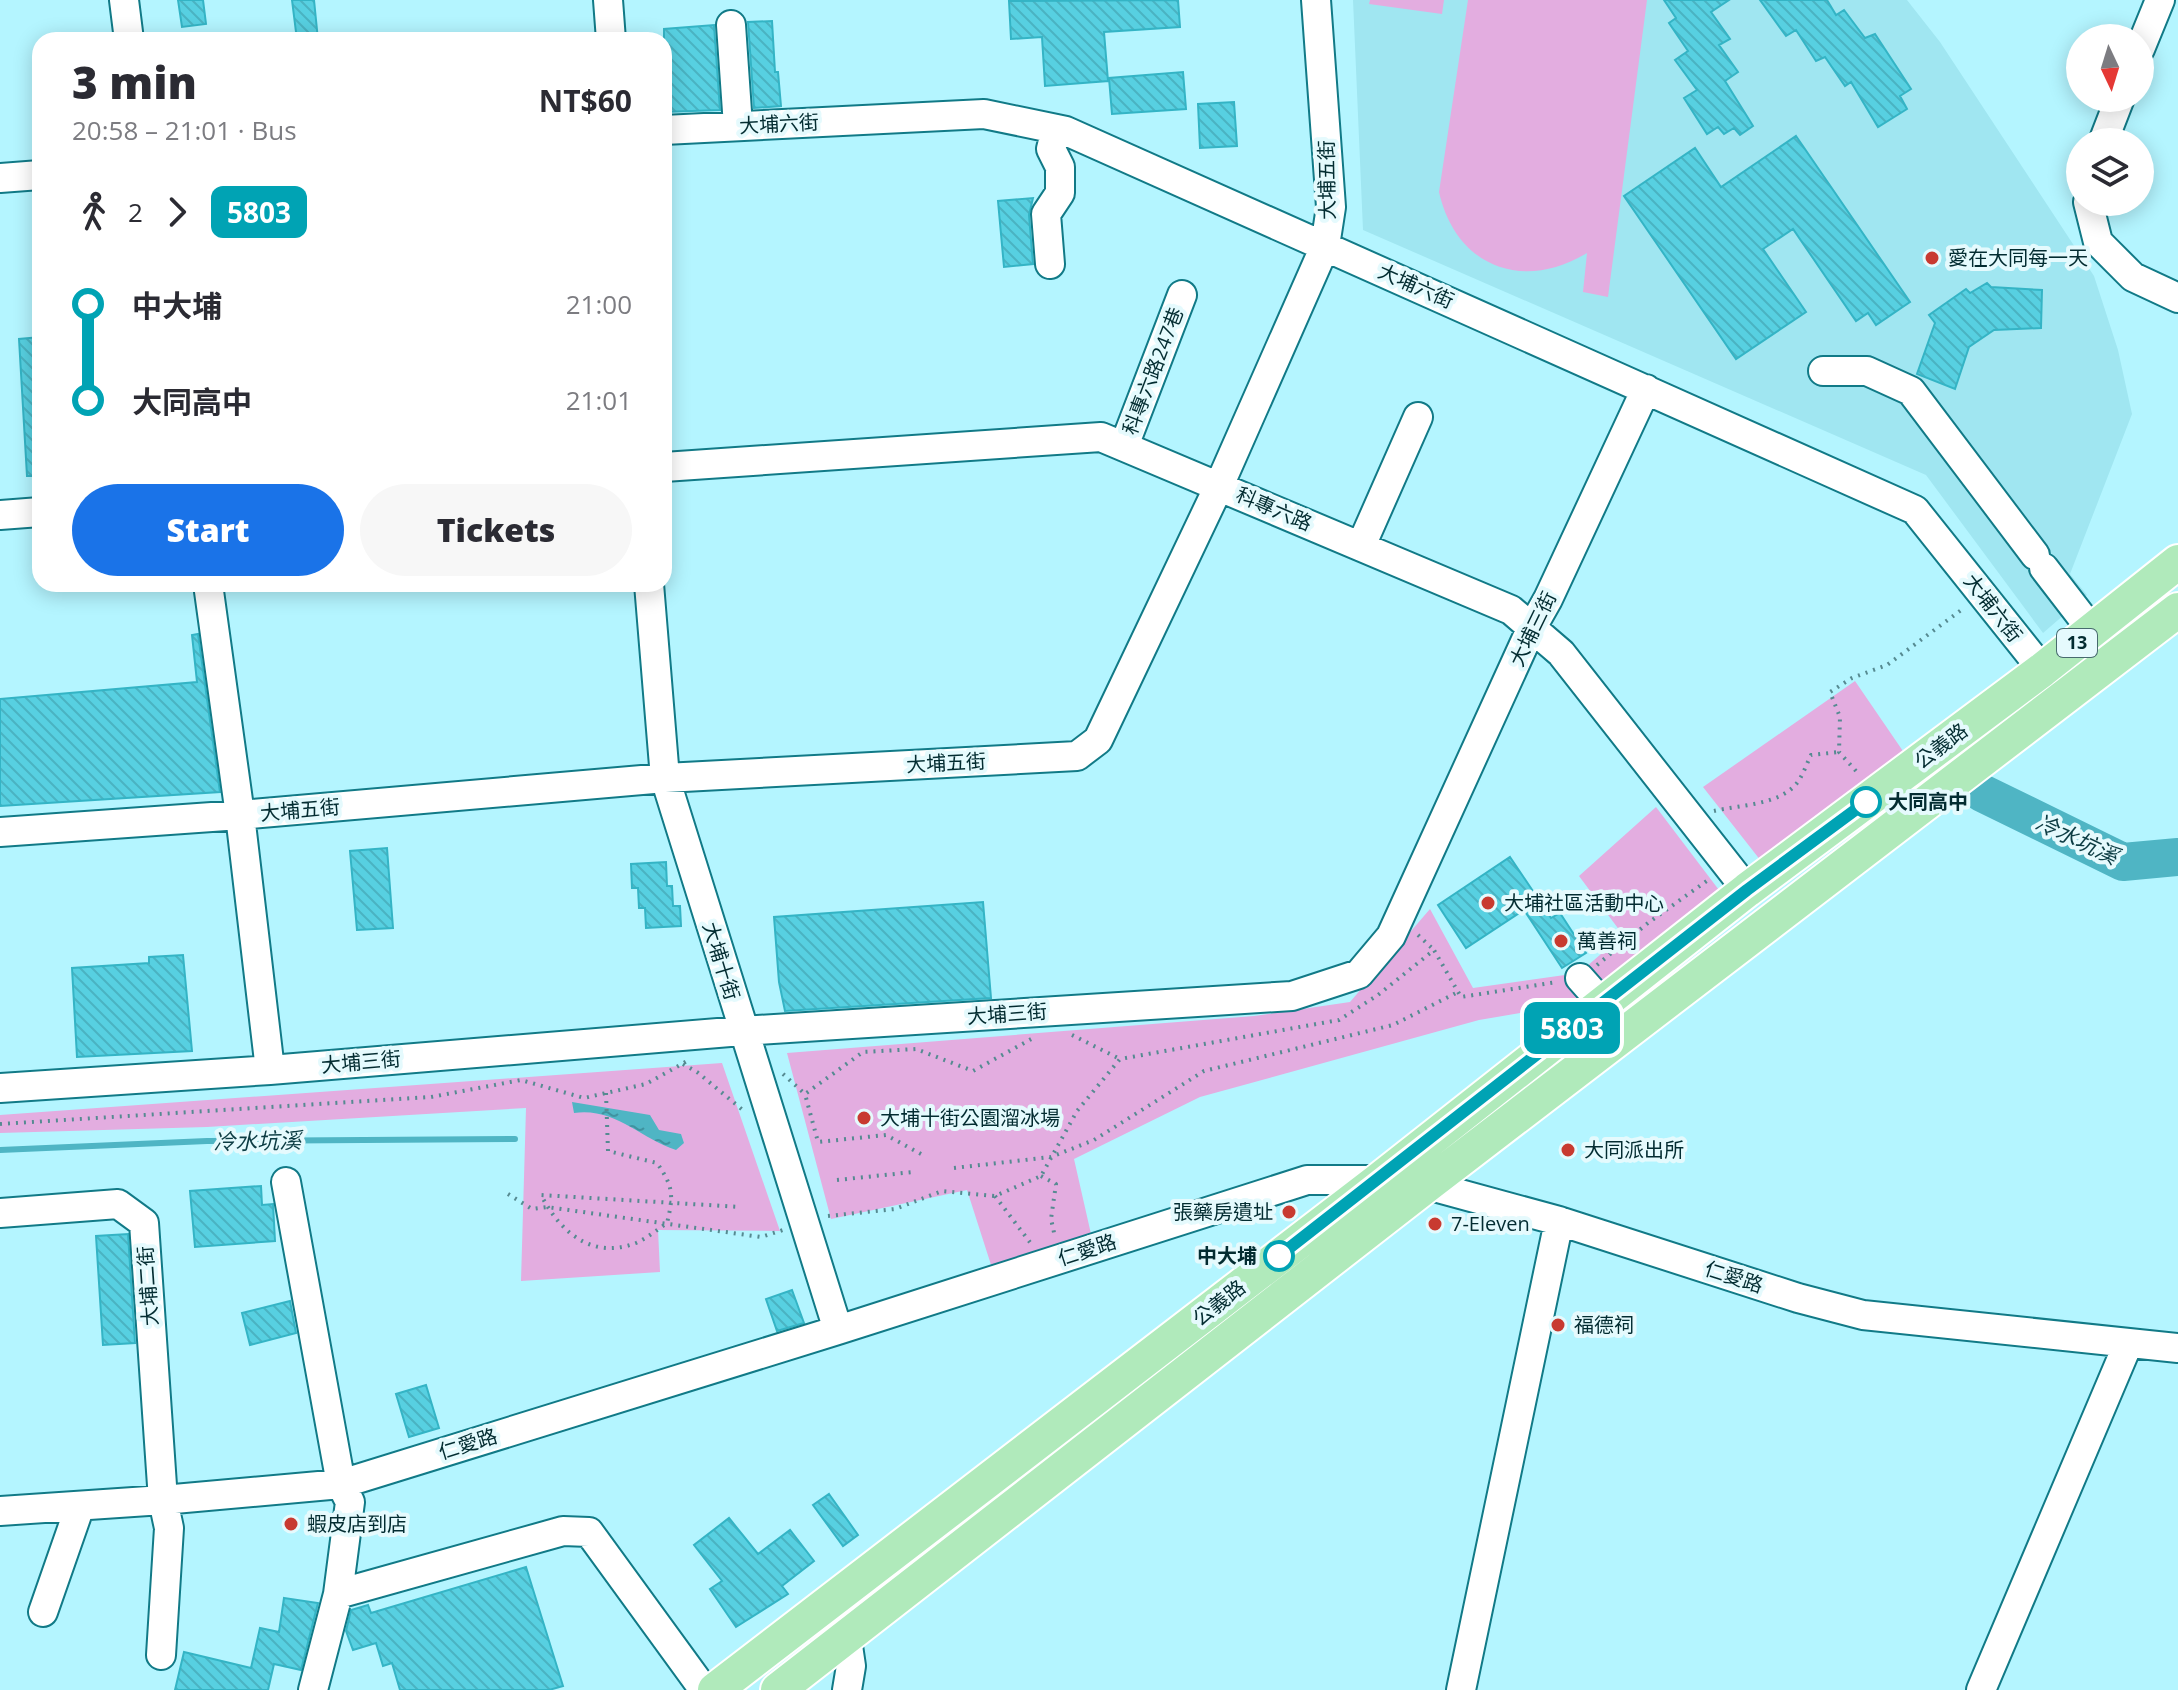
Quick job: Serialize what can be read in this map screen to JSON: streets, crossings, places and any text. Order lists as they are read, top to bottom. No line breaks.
{"streets":{"main road":["13","公義路"],"street":["大埔六街","大埔五街","科專六路247巷","科專六路","大埔三街","大埔十街","仁愛路","大埔二街"]},"crossings":[["大埔六街","大埔五街"],["大埔六街","大埔三街"],["大埔六街","公義路"],["大埔五街","科專六路"],["大埔五街","大埔十街"],["科專六路247巷","科專六路"],["科專六路","大埔三街"],["科專六路","公義路"],["大埔三街","大埔十街"],["公義路","仁愛路"],["大埔十街","仁愛路"],["仁愛路","大埔二街"]],"water":["冷水坑溪"],"places":["愛在大同每一天","大同高中","大埔社區活動中心","萬善祠","大埔十街公園溜冰場","大同派出所","張藥房遺址","7-Eleven","中大埔","福德祠","蝦皮店到店"],"lines":["bus line 5803"],"north":"bottom","page":{"on_map":"5803","heading":["3 min","20:58 – 21:01 · Bus","NT$60"],"legs":["2","5803"],"list":[{"name":"中大埔","value":"21:00"},{"name":"大同高中","value":"21:01"}],"buttons":["Start","Tickets"]}}
